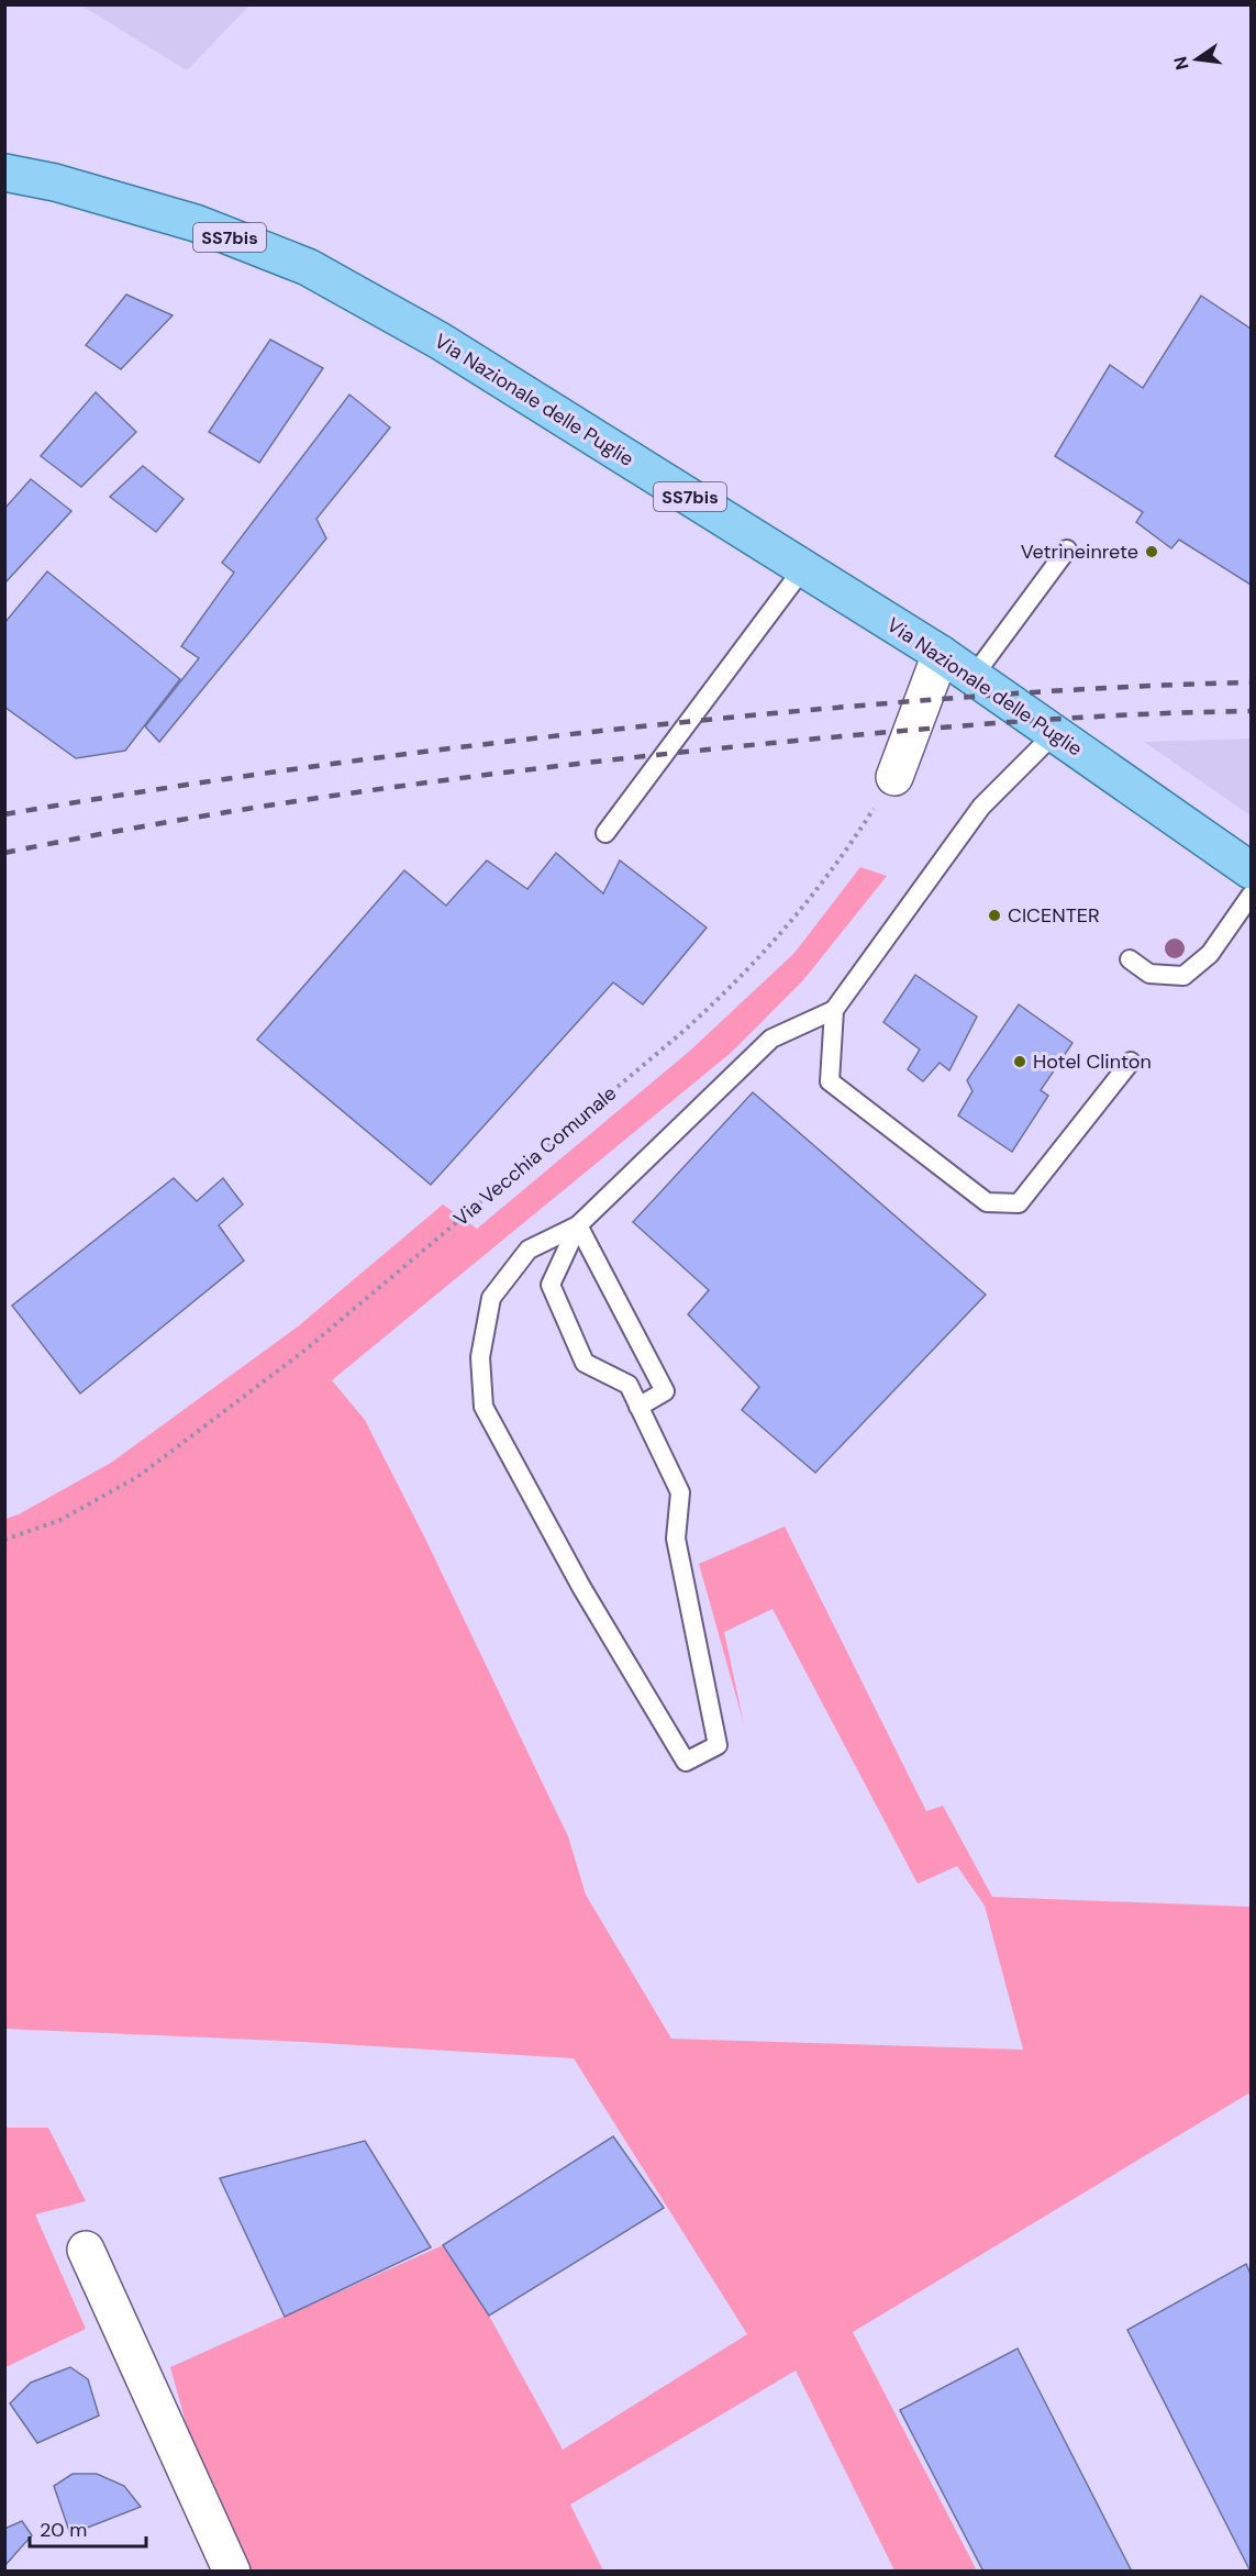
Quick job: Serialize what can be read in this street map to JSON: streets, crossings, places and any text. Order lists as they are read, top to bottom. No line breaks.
{"streets":{"main road":["SS7bis","Via Nazionale delle Puglie"],"path":["Via Vecchia Comunale"]},"places":["Vetrineinrete","CICENTER","Hotel Clinton"],"scale_bar":"20 m","north":"left"}
